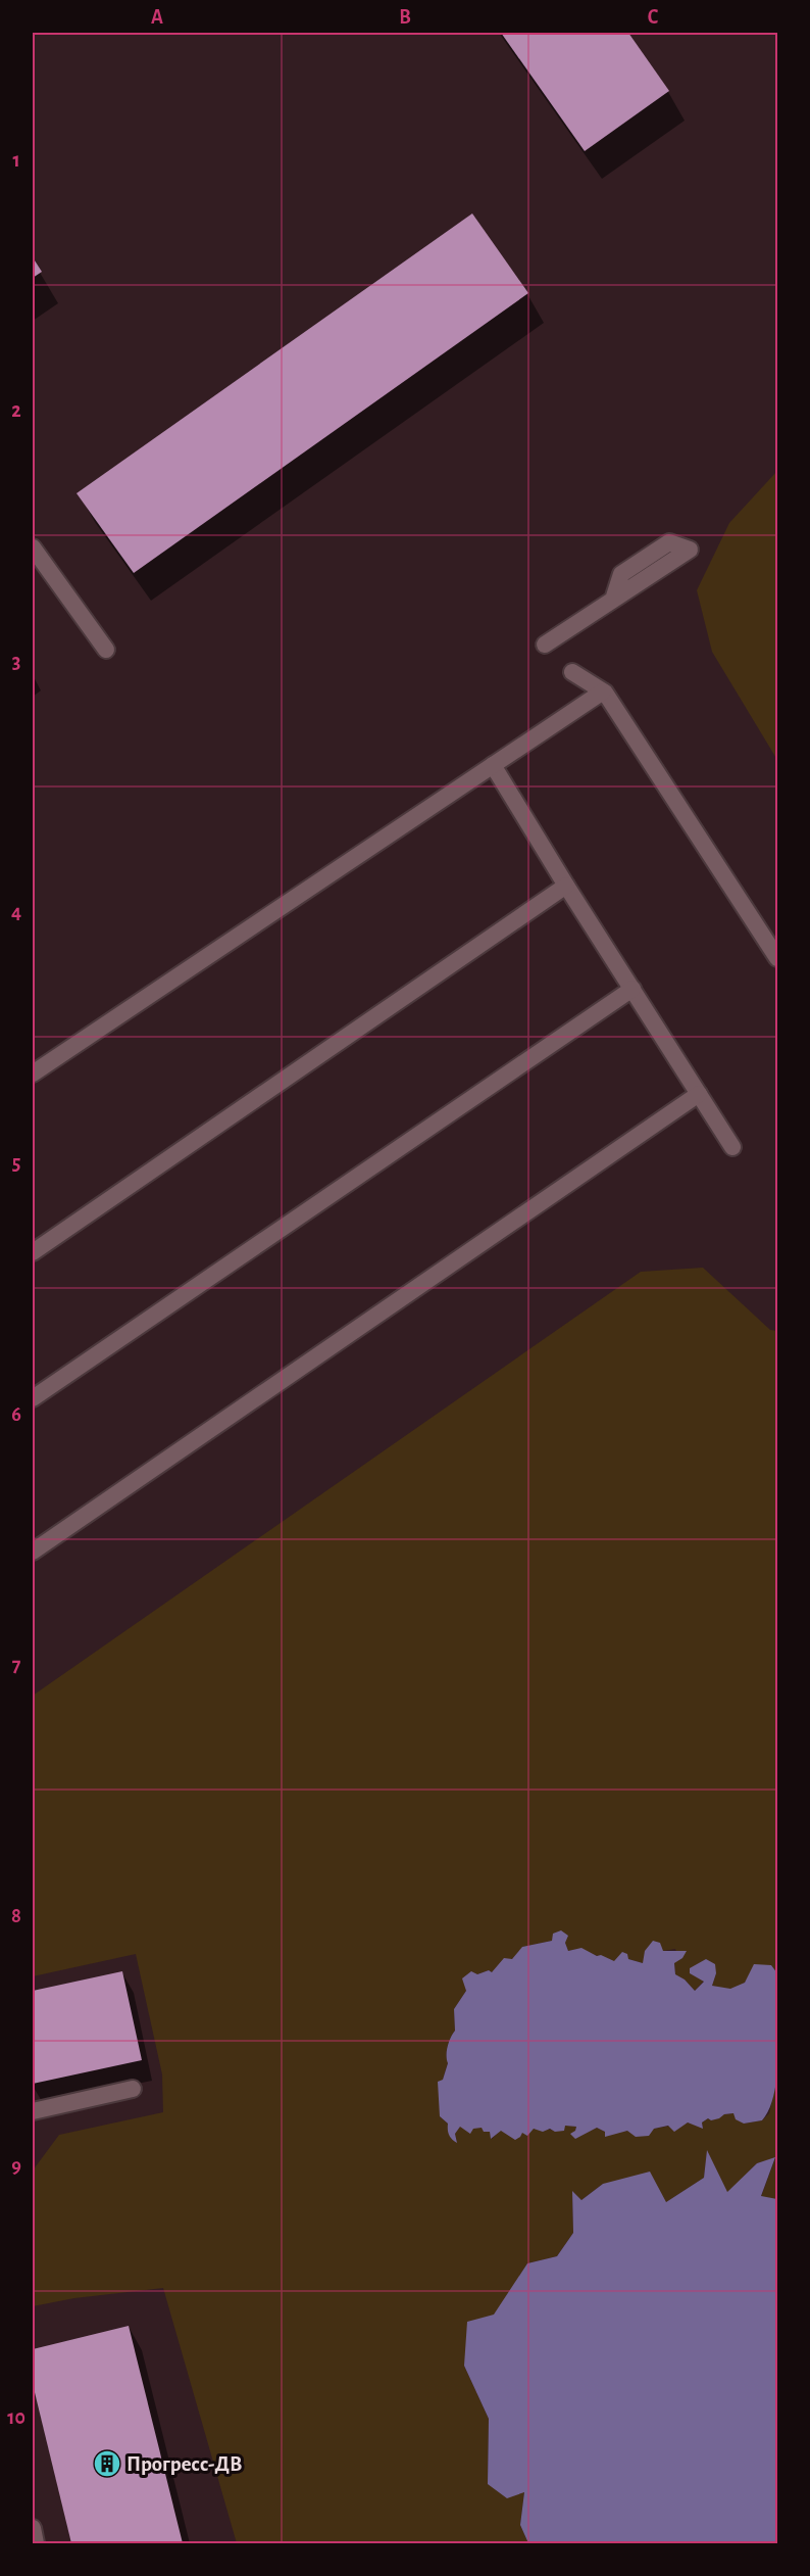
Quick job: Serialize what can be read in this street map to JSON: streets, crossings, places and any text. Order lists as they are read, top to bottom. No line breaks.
{"places":{"building":["Прогресс-ДВ"]},"grid":{"columns":["A","B","C"],"rows":["1","2","3","4","5","6","7","8","9","10"]}}
